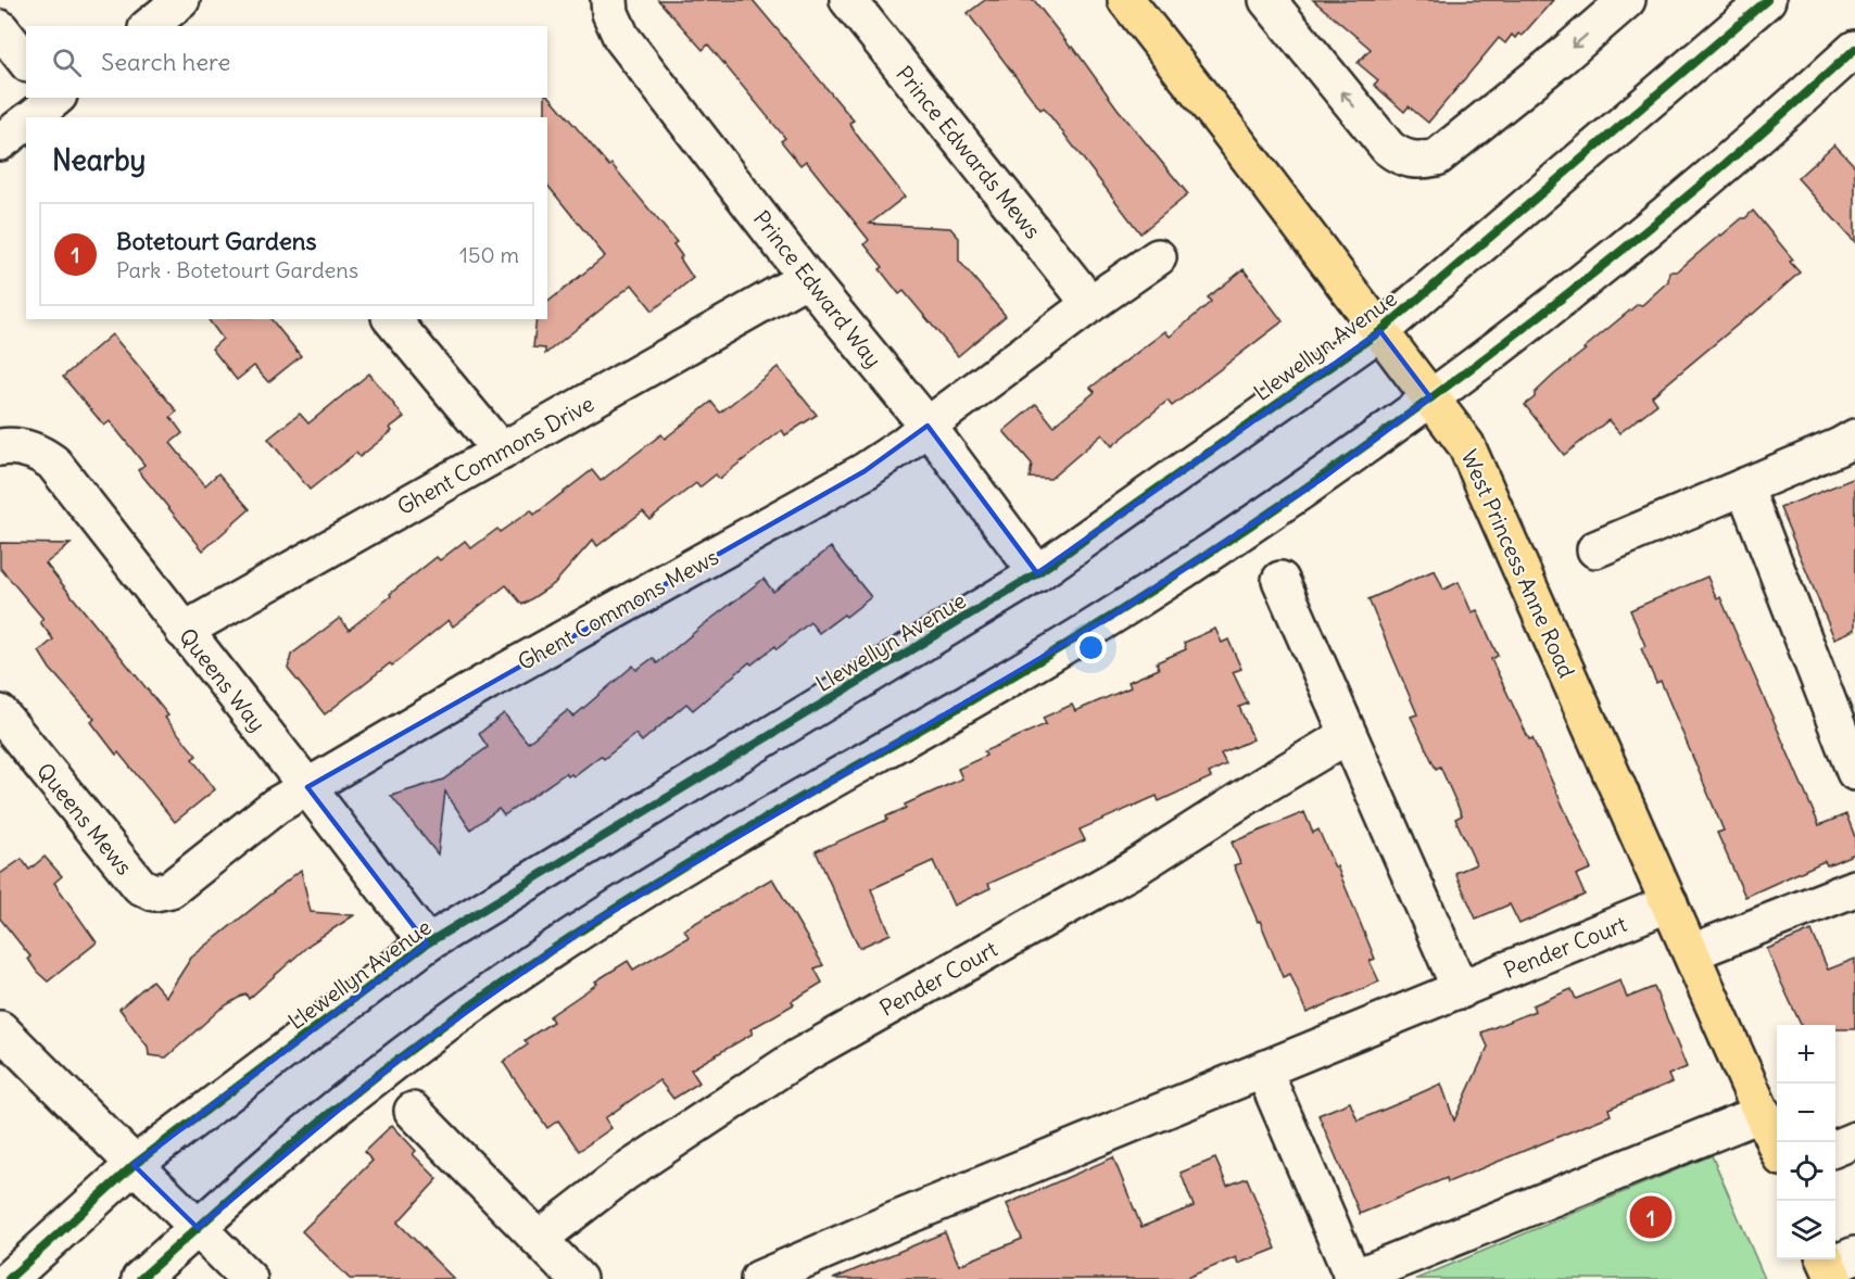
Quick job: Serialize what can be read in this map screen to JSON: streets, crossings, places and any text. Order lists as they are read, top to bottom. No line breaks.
{"streets":{"main road":["West Princess Anne Road"],"street":["Prince Edwards Mews","Prince Edward Way","Llewellyn Avenue","Ghent Commons Drive","Ghent Commons Mews","Queens Way","Queens Mews","Pender Court"]},"crossings":[["Prince Edward Way","Llewellyn Avenue"],["Prince Edward Way","Ghent Commons Drive"],["Prince Edward Way","Ghent Commons Mews"],["Llewellyn Avenue","West Princess Anne Road"],["Llewellyn Avenue","Queens Way"],["Ghent Commons Drive","Queens Way"],["West Princess Anne Road","Pender Court"],["Ghent Commons Mews","Queens Way"],["Ghent Commons Mews","Queens Mews"]],"page":{"search":"Search here","heading":"Nearby","list":[{"mark":"1","name":"Botetourt Gardens","note":"Park · Botetourt Gardens","value":"150 m"}],"map_buttons":["+","−"],"pins":"1"}}
